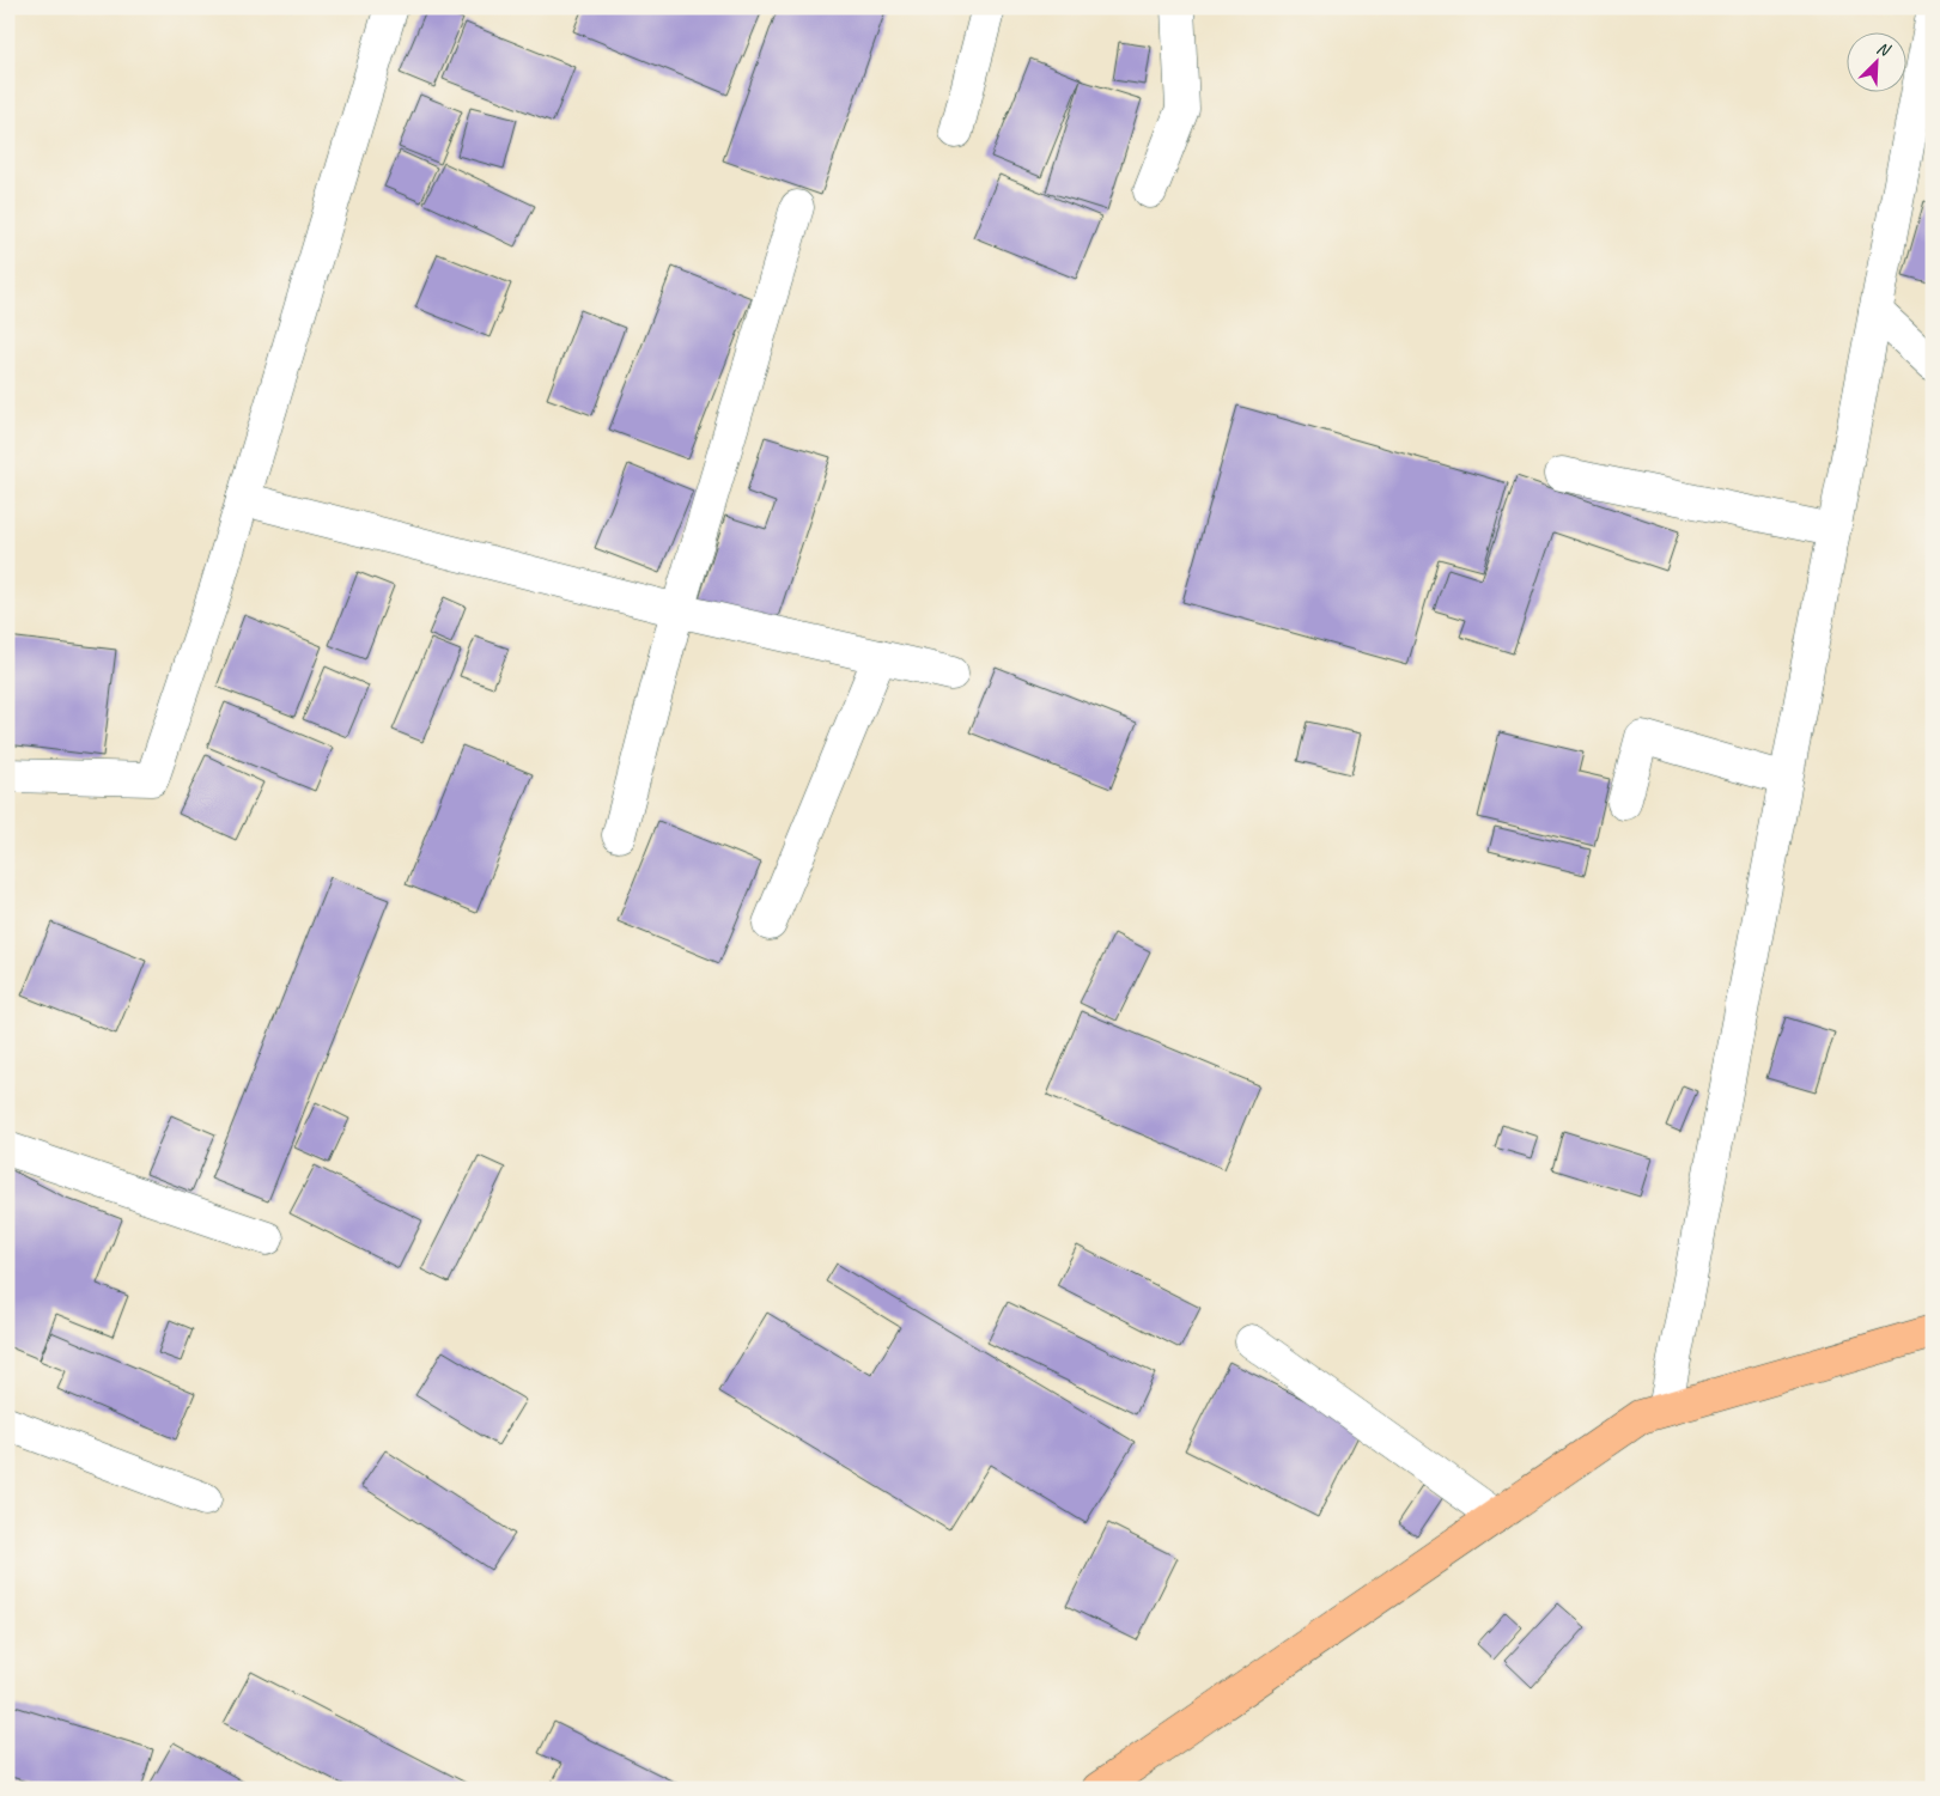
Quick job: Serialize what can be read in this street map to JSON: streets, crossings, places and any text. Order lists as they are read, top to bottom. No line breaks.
{"north":"top right"}
